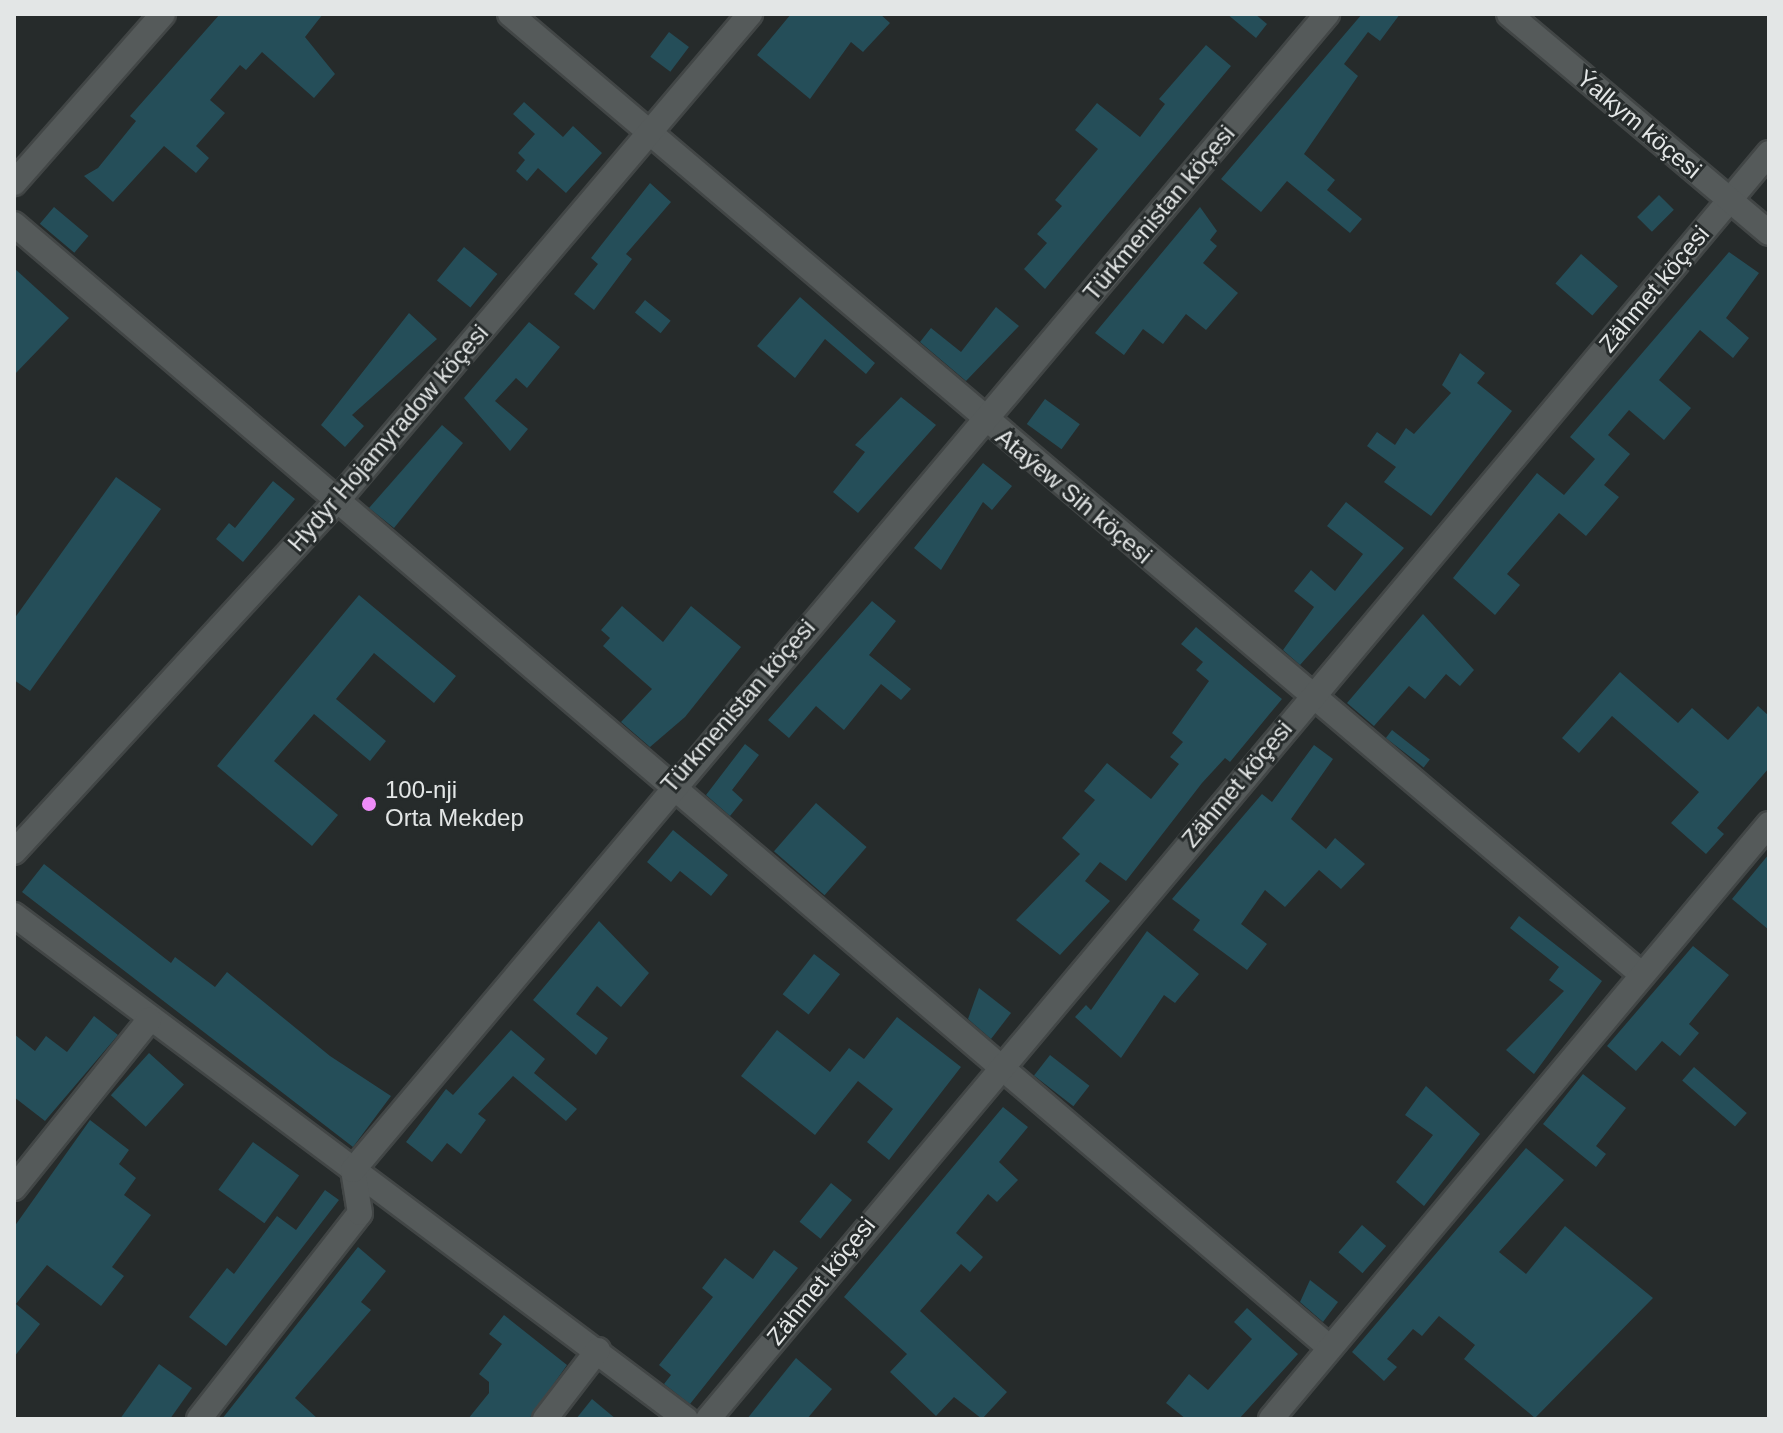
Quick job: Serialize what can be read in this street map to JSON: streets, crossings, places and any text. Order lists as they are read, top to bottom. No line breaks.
{"streets":{"street":["Ýalkym köçesi","Türkmenistan köçesi","Zähmet köçesi","Hydyr Hojamyradow köçesi","Ataýew Sih köçesi"]},"crossings":[["Ýalkym köçesi","Zähmet köçesi"],["Türkmenistan köçesi","Ataýew Sih köçesi"],["Zähmet köçesi","Ataýew Sih köçesi"],["Hydyr Hojamyradow köçesi","Ataýew Sih köçesi"]],"places":["100-nji Orta Mekdep"]}
